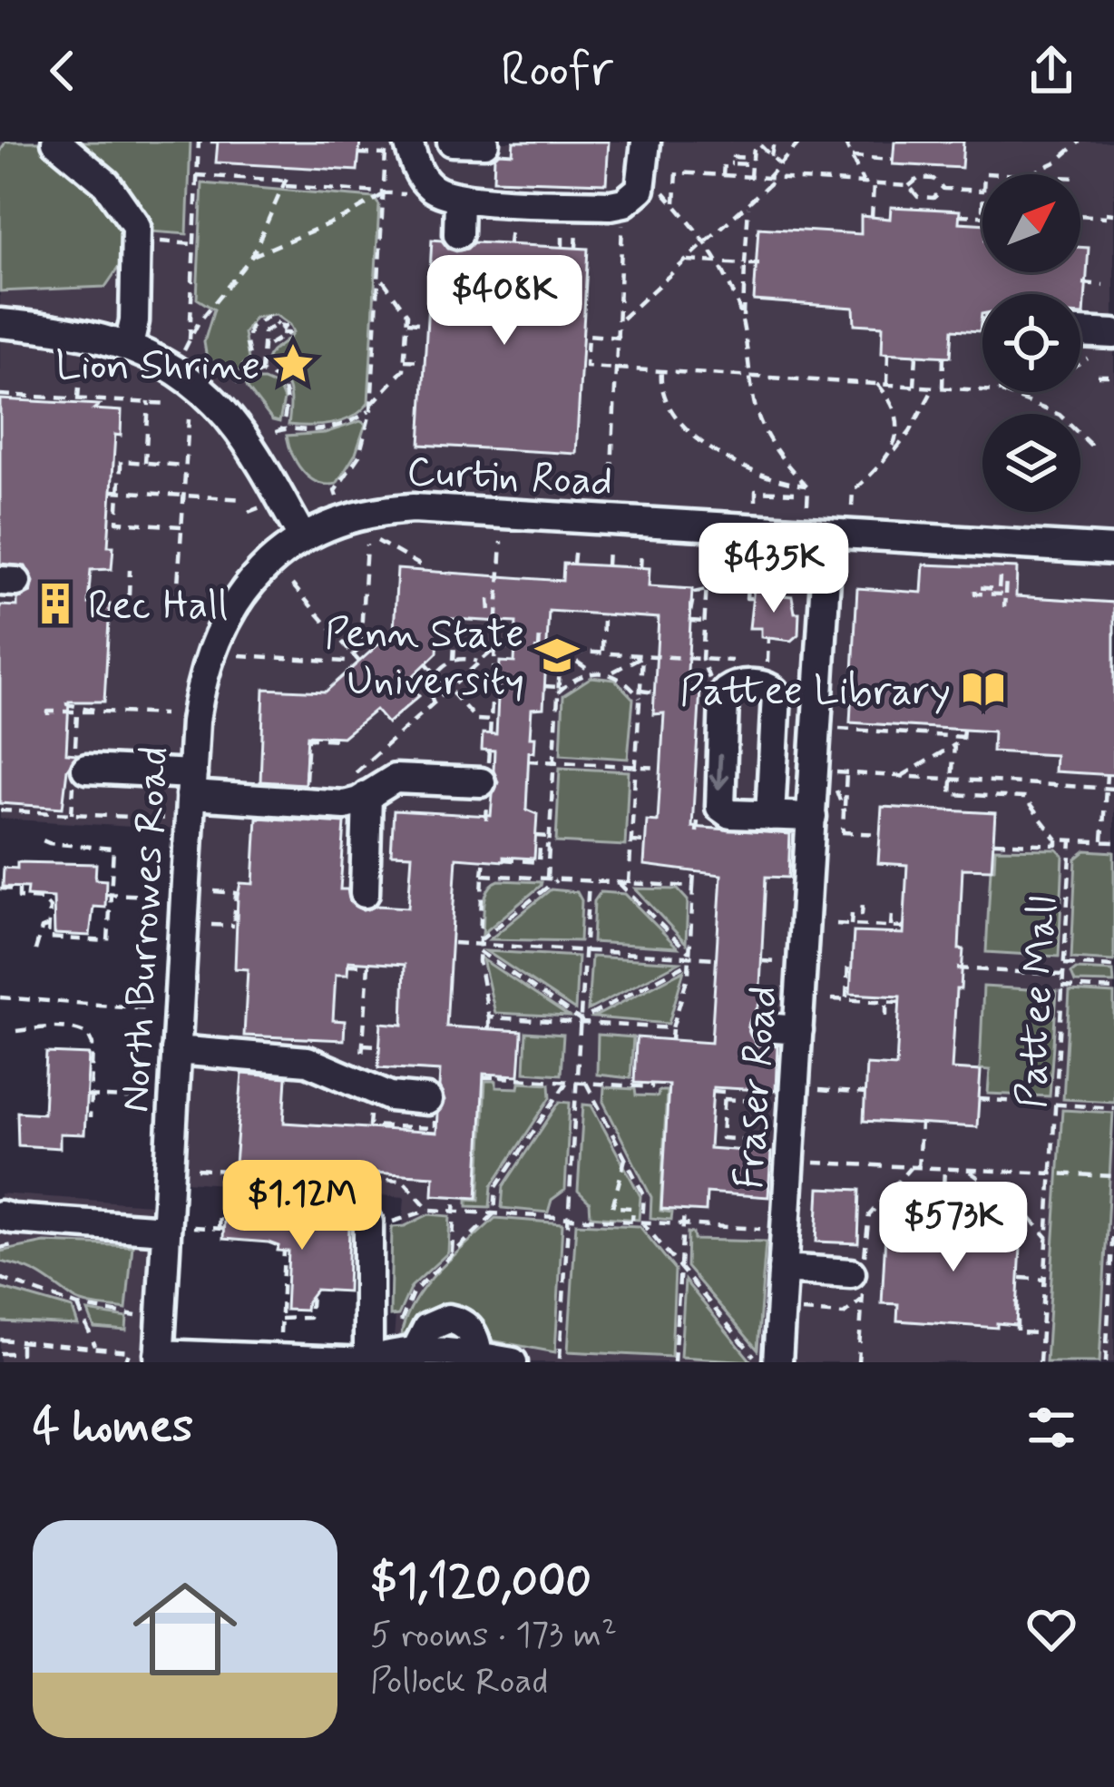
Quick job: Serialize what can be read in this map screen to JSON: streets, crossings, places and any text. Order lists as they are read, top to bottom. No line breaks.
{"streets":{"street":["Curtin Road","North Burrowes Road","Fraser Road"],"path":["Pattee Mall"]},"crossings":[["Curtin Road","North Burrowes Road"],["Curtin Road","Fraser Road"]],"places":{"place":["Lion Shrine"],"building":["Rec Hall"],"school or university":["Penn State University"],"library":["Pattee Library"]},"north":"top right","page":{"header":"Roofr","price":["$408K","$435K","$1.12M","$573K"],"heading":"4 homes","list":[{"name":"$1,120,000","note":"5 rooms · 173 m² · Pollock Road"}]}}
